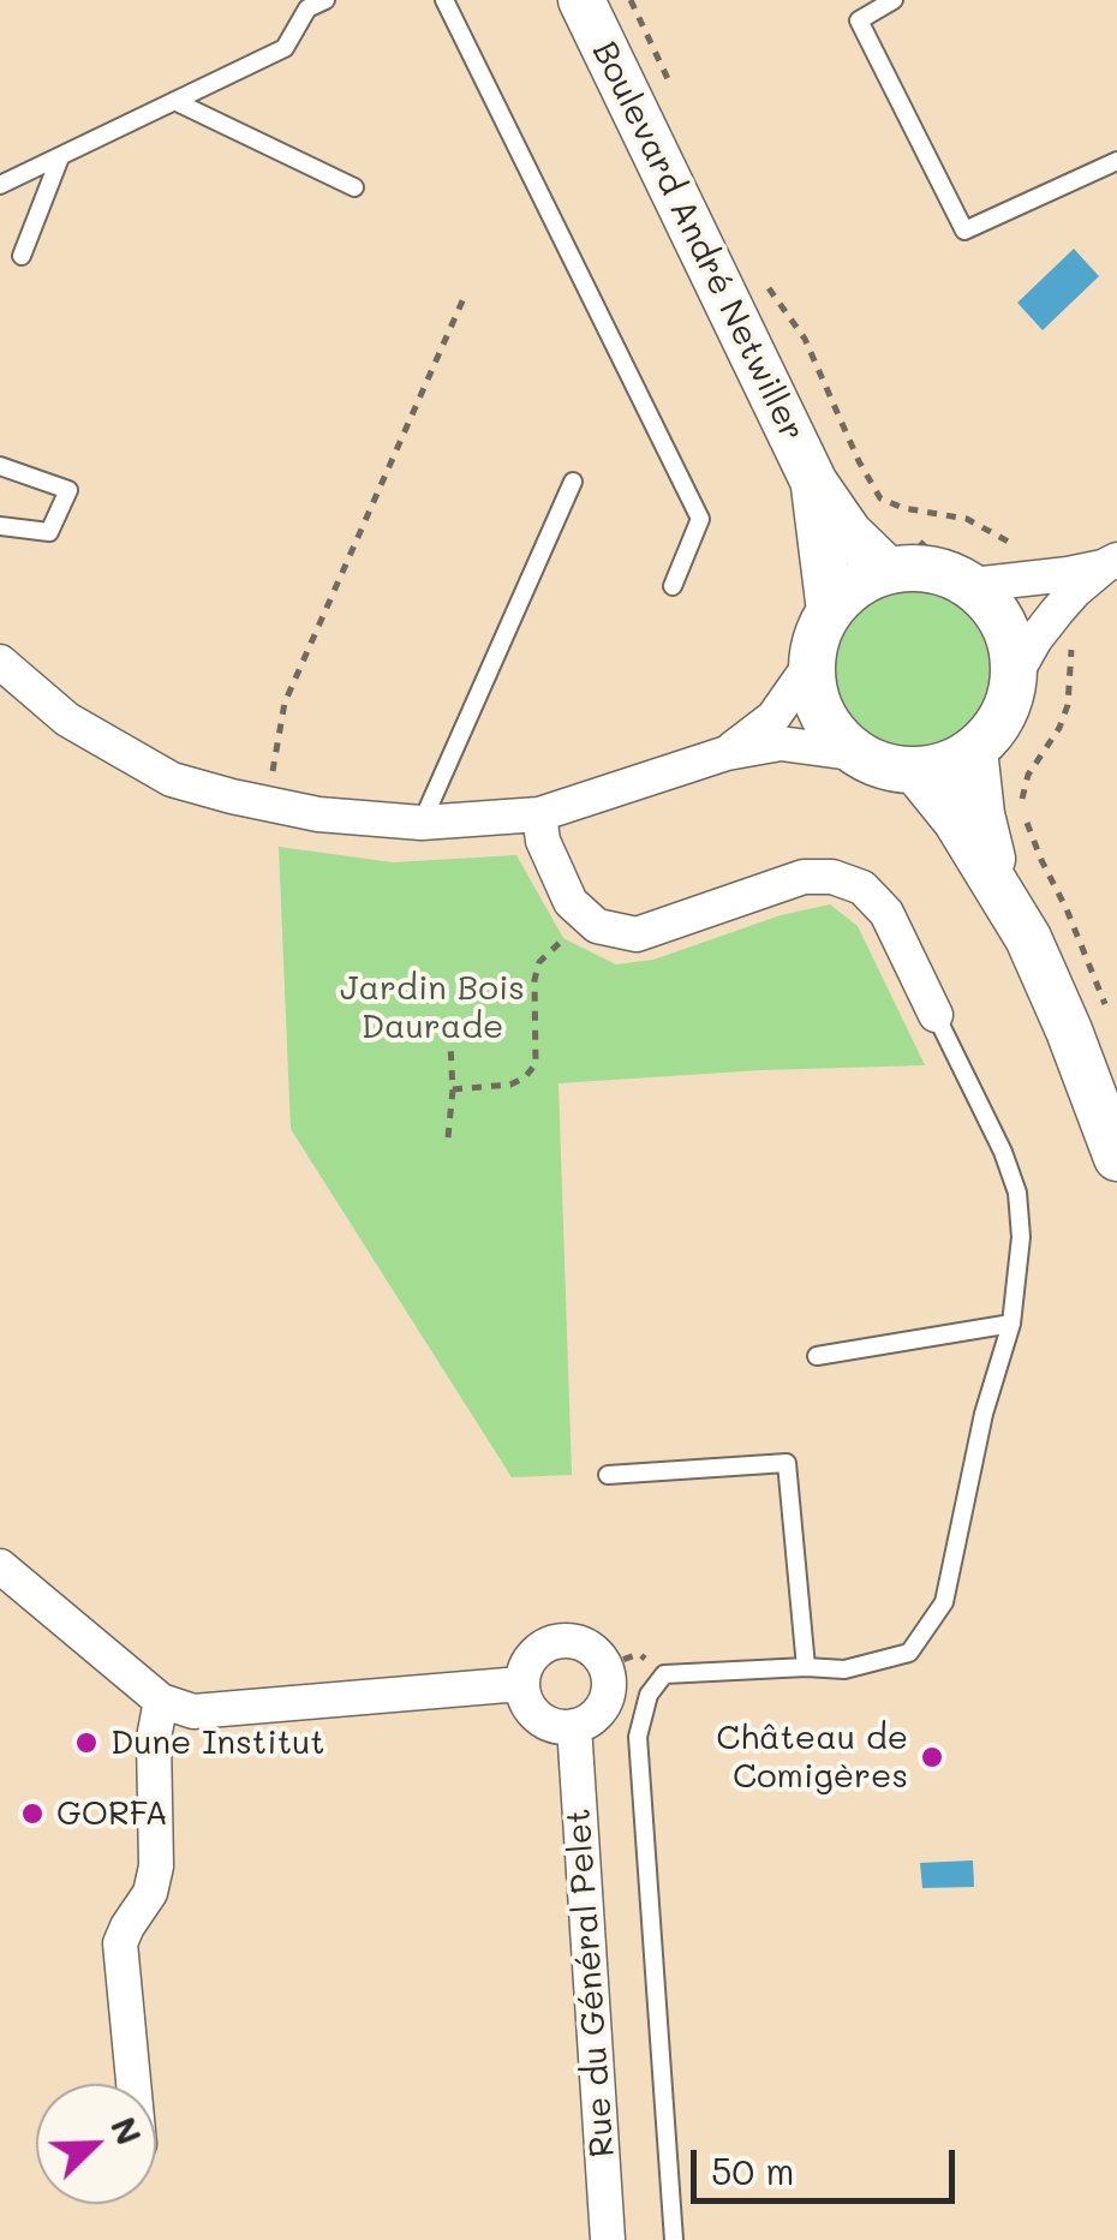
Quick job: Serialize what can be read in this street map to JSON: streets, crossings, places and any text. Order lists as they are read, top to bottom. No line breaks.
{"streets":{"main road":["Boulevard André Netwiller"],"street":["Rue du Général Pelet"]},"parks":["Jardin Bois Daurade"],"places":["Dune Institut","Château de Comigères","GORFA"],"scale_bar":"50 m","north":"top right"}
